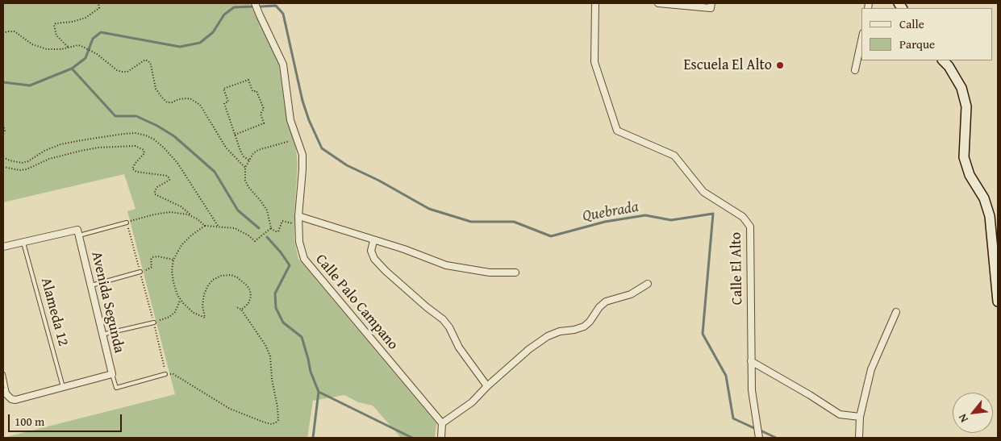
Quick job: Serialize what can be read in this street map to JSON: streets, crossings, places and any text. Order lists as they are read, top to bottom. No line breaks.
{"streets":{"street":["Calle El Alto","Avenida Segunda","Calle Palo Campano"],"lane":["Alameda 12"]},"water":["Quebrada"],"places":["Escuela El Alto"],"legend":["Calle","Parque"],"scale_bar":"100 m","north":"bottom left"}
